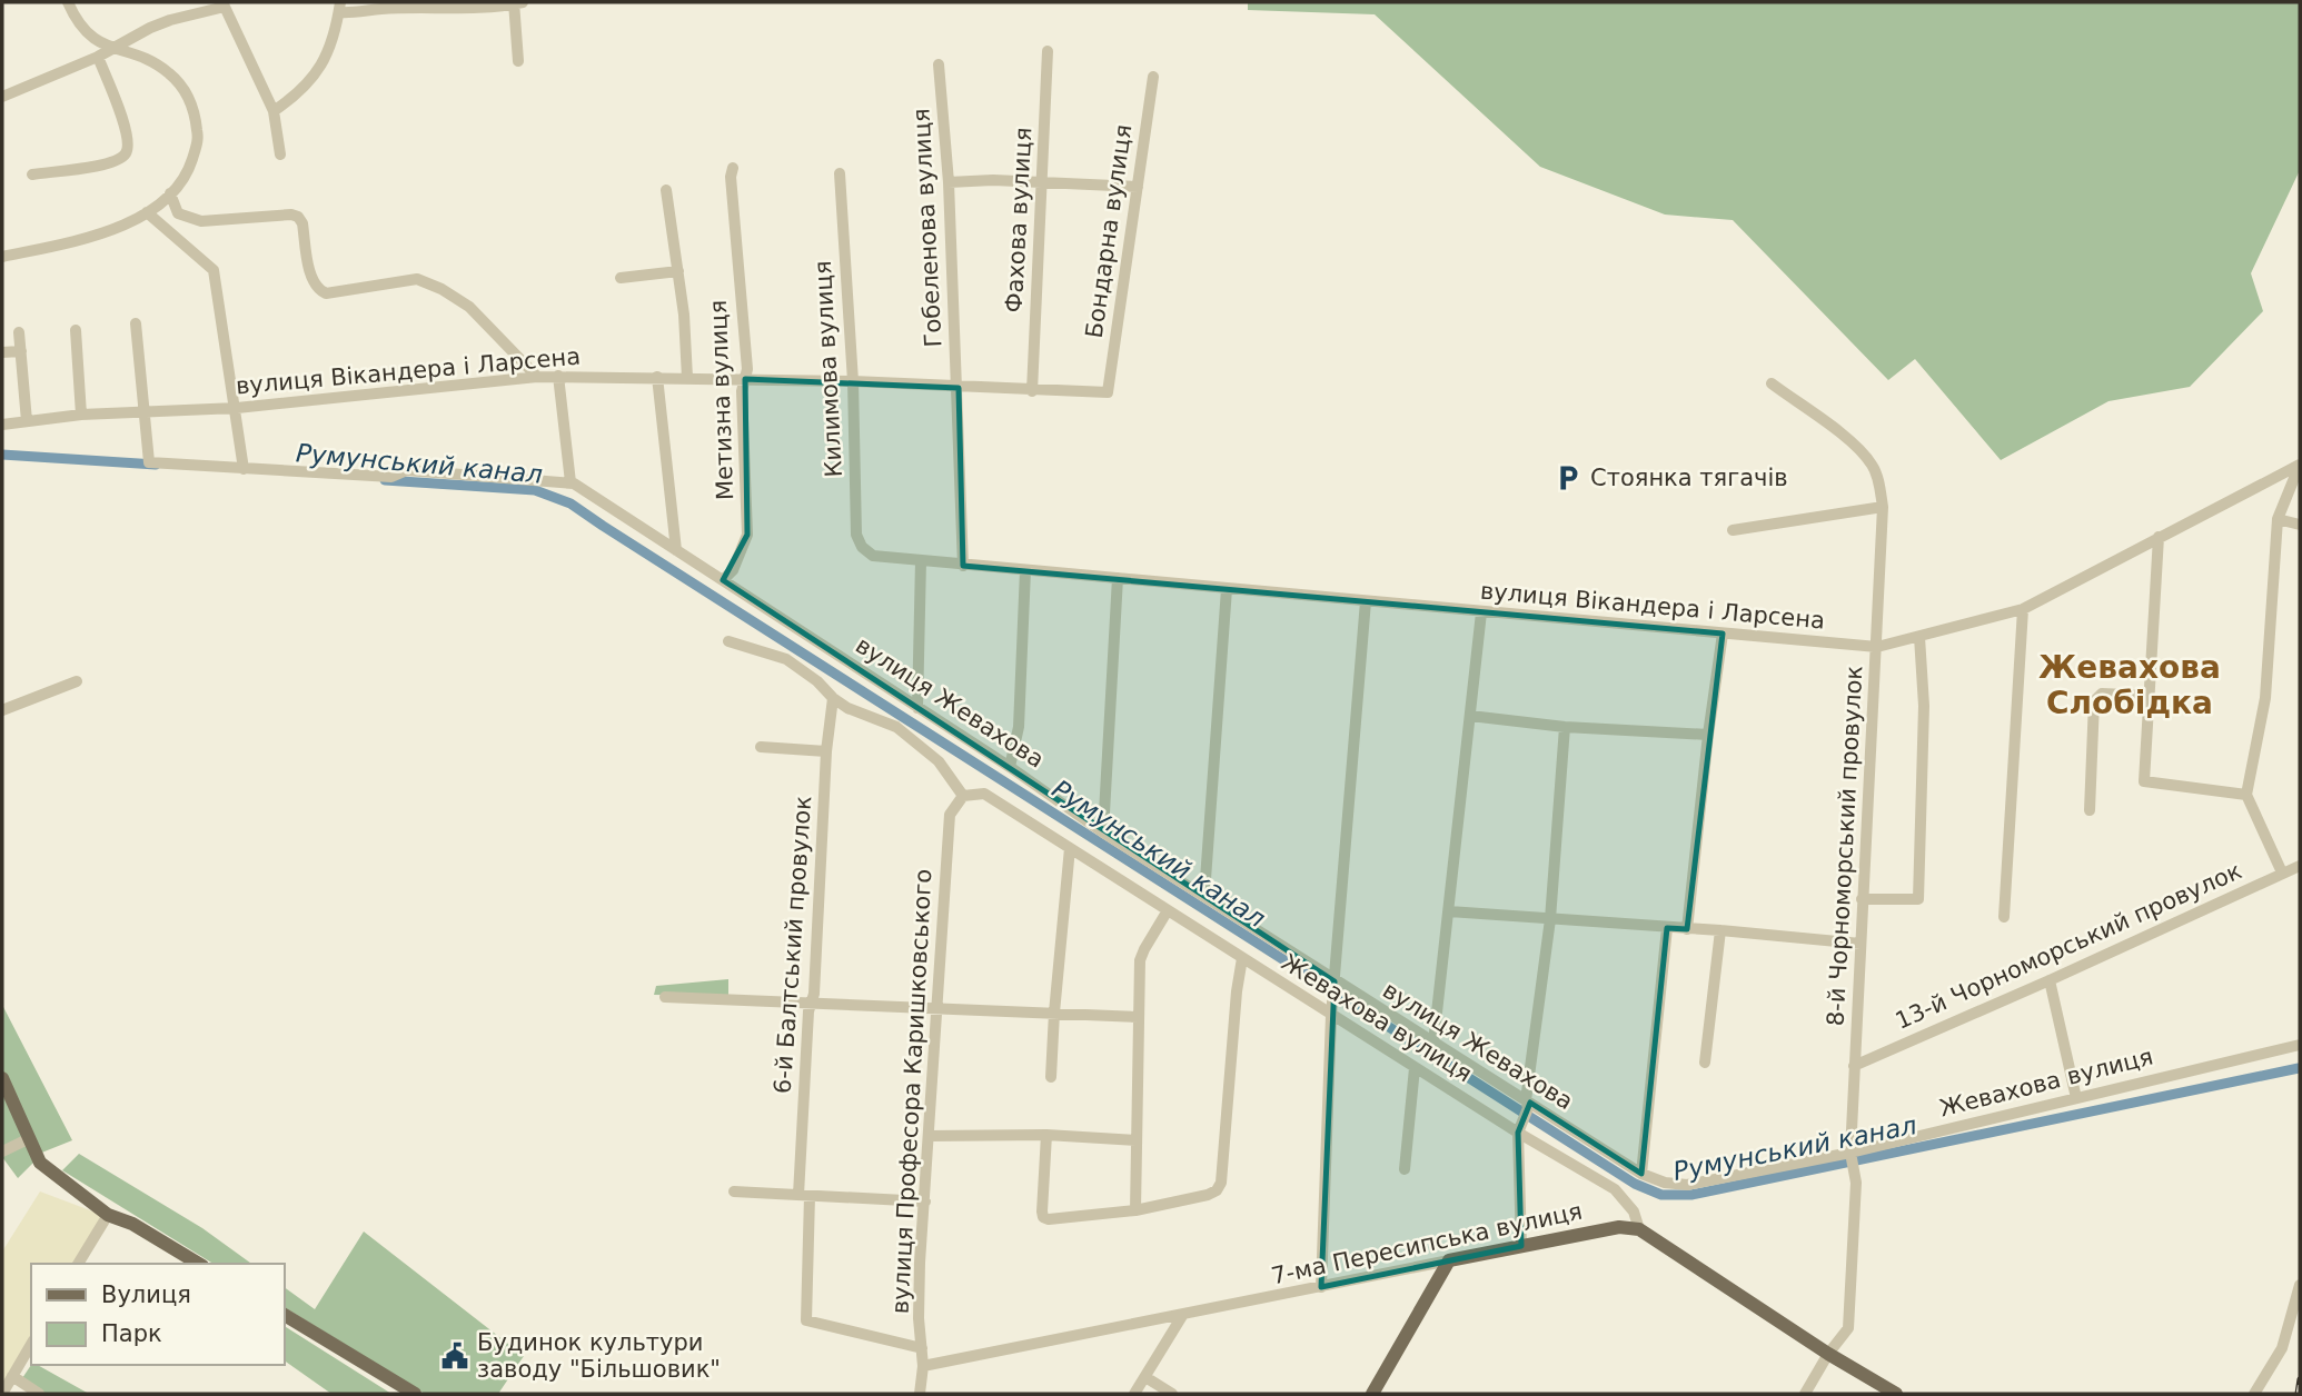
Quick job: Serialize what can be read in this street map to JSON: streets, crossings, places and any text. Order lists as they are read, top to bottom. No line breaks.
{"streets":{"main road":["7-ма Пересипська вулиця"],"street":["Фахова вулиця","Гобеленова вулиця","Бондарна вулиця","Килимова вулиця","вулиця Вікандера і Ларсена","Метизна вулиця","вулиця Жевахова","8-й Чорноморський провулок","6-й Балтський провулок","13-й Чорноморський провулок","Жевахова вулиця","вулиця Професора Каришковського"]},"crossings":[["Фахова вулиця","вулиця Вікандера і Ларсена"],["Гобеленова вулиця","вулиця Вікандера і Ларсена"],["Бондарна вулиця","вулиця Вікандера і Ларсена"],["Килимова вулиця","вулиця Вікандера і Ларсена"],["вулиця Вікандера і Ларсена","Метизна вулиця"],["вулиця Вікандера і Ларсена","вулиця Жевахова"],["вулиця Вікандера і Ларсена","8-й Чорноморський провулок"],["Метизна вулиця","вулиця Жевахова"],["вулиця Жевахова","Жевахова вулиця"],["8-й Чорноморський провулок","13-й Чорноморський провулок"],["8-й Чорноморський провулок","Жевахова вулиця"],["6-й Балтський провулок","вулиця Професора Каришковського"],["Жевахова вулиця","вулиця Професора Каришковського"],["Жевахова вулиця","7-ма Пересипська вулиця"],["вулиця Професора Каришковського","7-ма Пересипська вулиця"]],"districts":["Жевахова Слобідка"],"water":["Румунський канал"],"places":{"parking":["Стоянка тягачів"],"public building":["Будинок культури заводу \"Більшовик\""]},"legend":["Вулиця","Парк"]}
